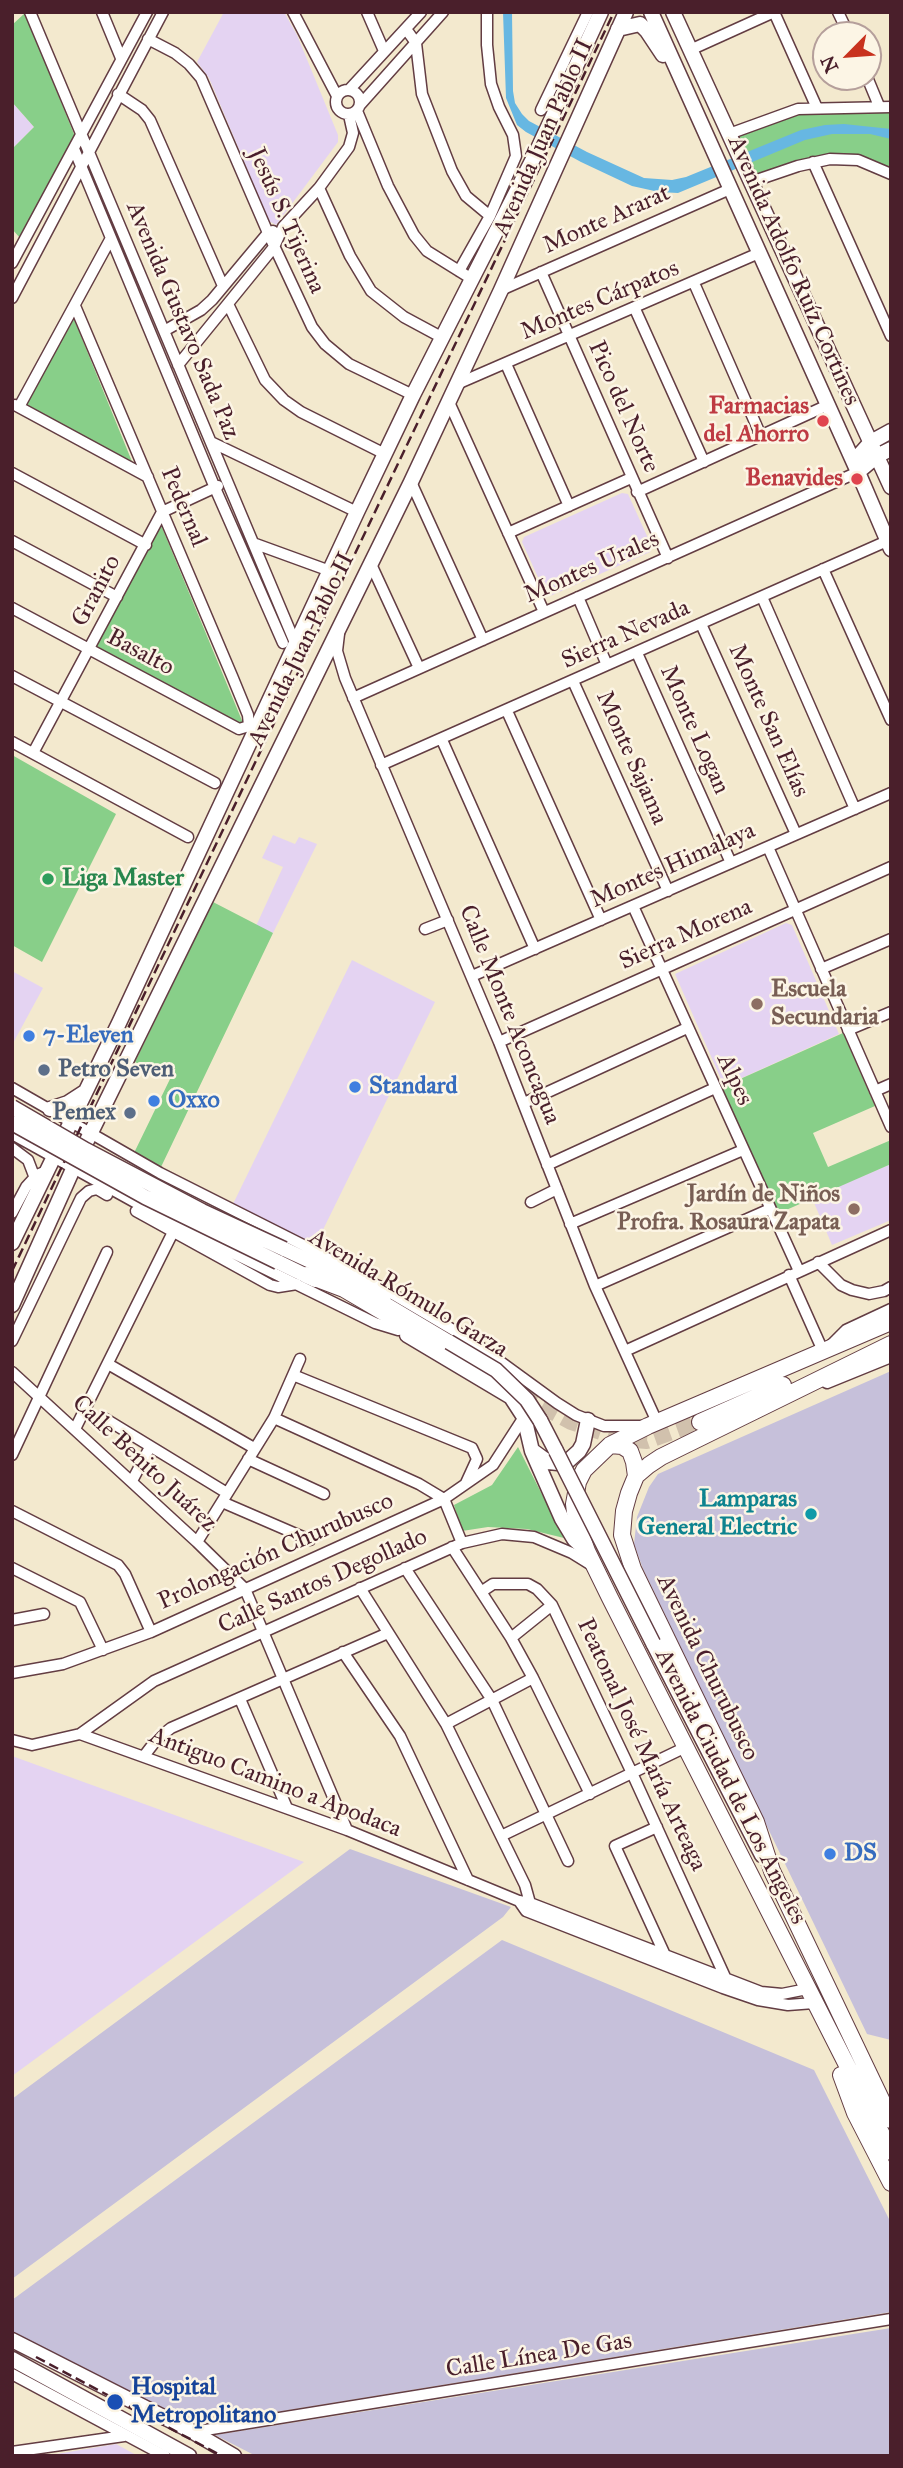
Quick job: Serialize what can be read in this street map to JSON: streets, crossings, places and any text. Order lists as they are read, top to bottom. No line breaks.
{"streets":{"highway":["Avenida Churubusco","Avenida Ciudad de Los Ángeles"],"main road":["Avenida Juan Pablo II","Avenida Adolfo Ruíz Cortines","Avenida Rómulo Garza"],"street":["Monte Ararat","Jesús S. Tijerina","Montes Cárpatos","Avenida Gustavo Sada Paz","Pico del Norte","Pedernal","Montes Urales","Granito","Sierra Nevada","Basalto","Monte San Elías","Monte Logan","Monte Sajama","Montes Himalaya","Sierra Morena","Calle Monte Aconcagua","Alpes","Calle Benito Juárez","Prolongación Churubusco","Calle Santos Degollado","Peatonal José María Arteaga","Antiguo Camino a Apodaca","Calle Línea De Gas"]},"crossings":[["Avenida Juan Pablo II","Monte Ararat"],["Avenida Juan Pablo II","Jesús S. Tijerina"],["Avenida Juan Pablo II","Montes Cárpatos"],["Avenida Juan Pablo II","Avenida Gustavo Sada Paz"],["Avenida Juan Pablo II","Calle Monte Aconcagua"],["Avenida Juan Pablo II","Avenida Rómulo Garza"],["Monte Ararat","Avenida Adolfo Ruíz Cortines"],["Monte Ararat","Pico del Norte"],["Avenida Adolfo Ruíz Cortines","Montes Cárpatos"],["Avenida Adolfo Ruíz Cortines","Montes Urales"],["Avenida Adolfo Ruíz Cortines","Sierra Nevada"],["Montes Cárpatos","Pico del Norte"],["Pico del Norte","Montes Urales"],["Pedernal","Granito"],["Pedernal","Basalto"],["Montes Urales","Monte Sajama"],["Montes Urales","Calle Monte Aconcagua"],["Granito","Basalto"],["Sierra Nevada","Monte San Elías"],["Sierra Nevada","Monte Logan"],["Sierra Nevada","Monte Sajama"],["Sierra Nevada","Calle Monte Aconcagua"],["Monte San Elías","Montes Himalaya"],["Monte Logan","Montes Himalaya"],["Monte Sajama","Montes Himalaya"],["Montes Himalaya","Calle Monte Aconcagua"],["Montes Himalaya","Alpes"],["Sierra Morena","Calle Monte Aconcagua"],["Sierra Morena","Alpes"],["Calle Monte Aconcagua","Avenida Rómulo Garza"],["Avenida Rómulo Garza","Prolongación Churubusco"],["Avenida Rómulo Garza","Avenida Churubusco"],["Avenida Rómulo Garza","Avenida Ciudad de Los Ángeles"],["Calle Benito Juárez","Prolongación Churubusco"],["Calle Santos Degollado","Antiguo Camino a Apodaca"],["Calle Santos Degollado","Avenida Ciudad de Los Ángeles"],["Avenida Churubusco","Avenida Ciudad de Los Ángeles"],["Peatonal José María Arteaga","Antiguo Camino a Apodaca"],["Antiguo Camino a Apodaca","Avenida Ciudad de Los Ángeles"]],"places":["Farmacias del Ahorro","Benavides","Liga Master","Escuela Secundaria","7-Eleven","Petro Seven","Standard","Oxxo","Pemex","Jardín de Niños Profra. Rosaura Zapata","Lamparas General Electric","DS","Hospital Metropolitano"],"north":"bottom left"}
